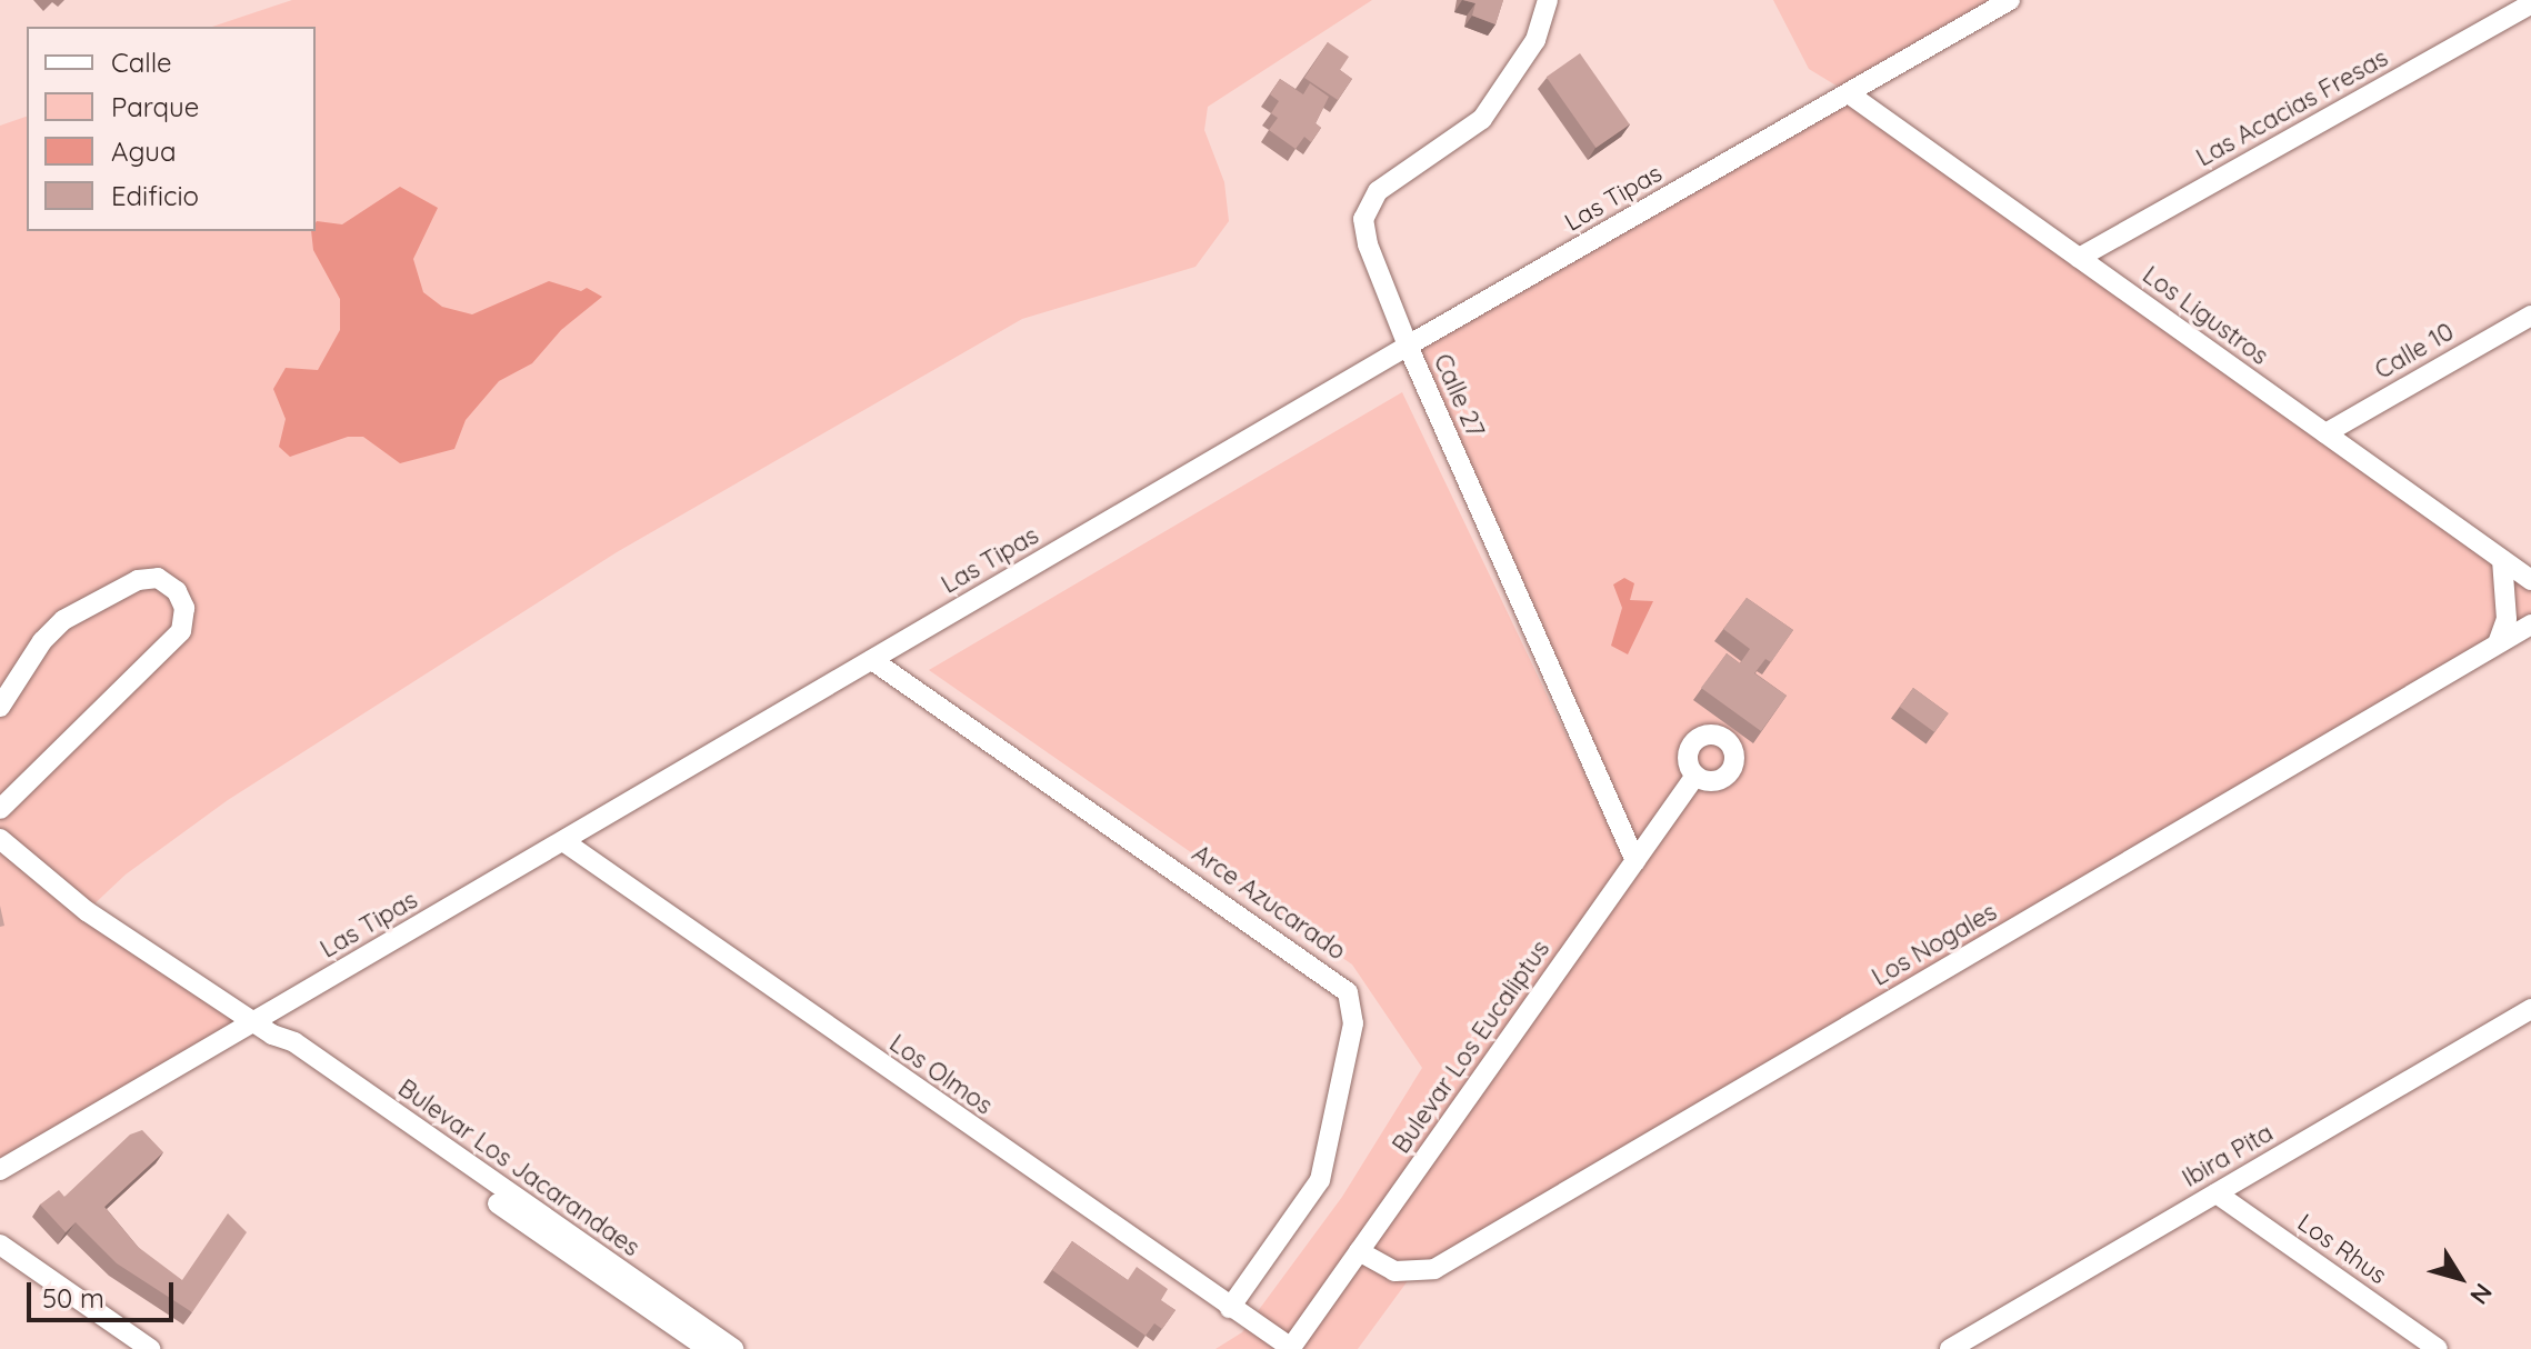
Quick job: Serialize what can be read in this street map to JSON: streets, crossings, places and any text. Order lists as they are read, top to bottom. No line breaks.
{"streets":{"street":["Las Acacias Fresas","Las Tipas","Los Ligustros","Calle 10","Calle 27","Arce Azucarado","Los Nogales","Bulevar Los Eucaliptus","Los Olmos","Ibira Pita","Bulevar Los Jacarandaes","Los Rhus"]},"crossings":[["Las Acacias Fresas","Los Ligustros"],["Las Tipas","Los Ligustros"],["Las Tipas","Calle 27"],["Las Tipas","Arce Azucarado"],["Las Tipas","Los Olmos"],["Las Tipas","Bulevar Los Jacarandaes"],["Los Ligustros","Calle 10"],["Calle 27","Bulevar Los Eucaliptus"],["Arce Azucarado","Los Olmos"],["Los Nogales","Bulevar Los Eucaliptus"],["Bulevar Los Eucaliptus","Los Olmos"],["Ibira Pita","Los Rhus"]],"legend":["Calle","Parque","Agua","Edificio"],"scale_bar":"50 m","north":"bottom right"}
